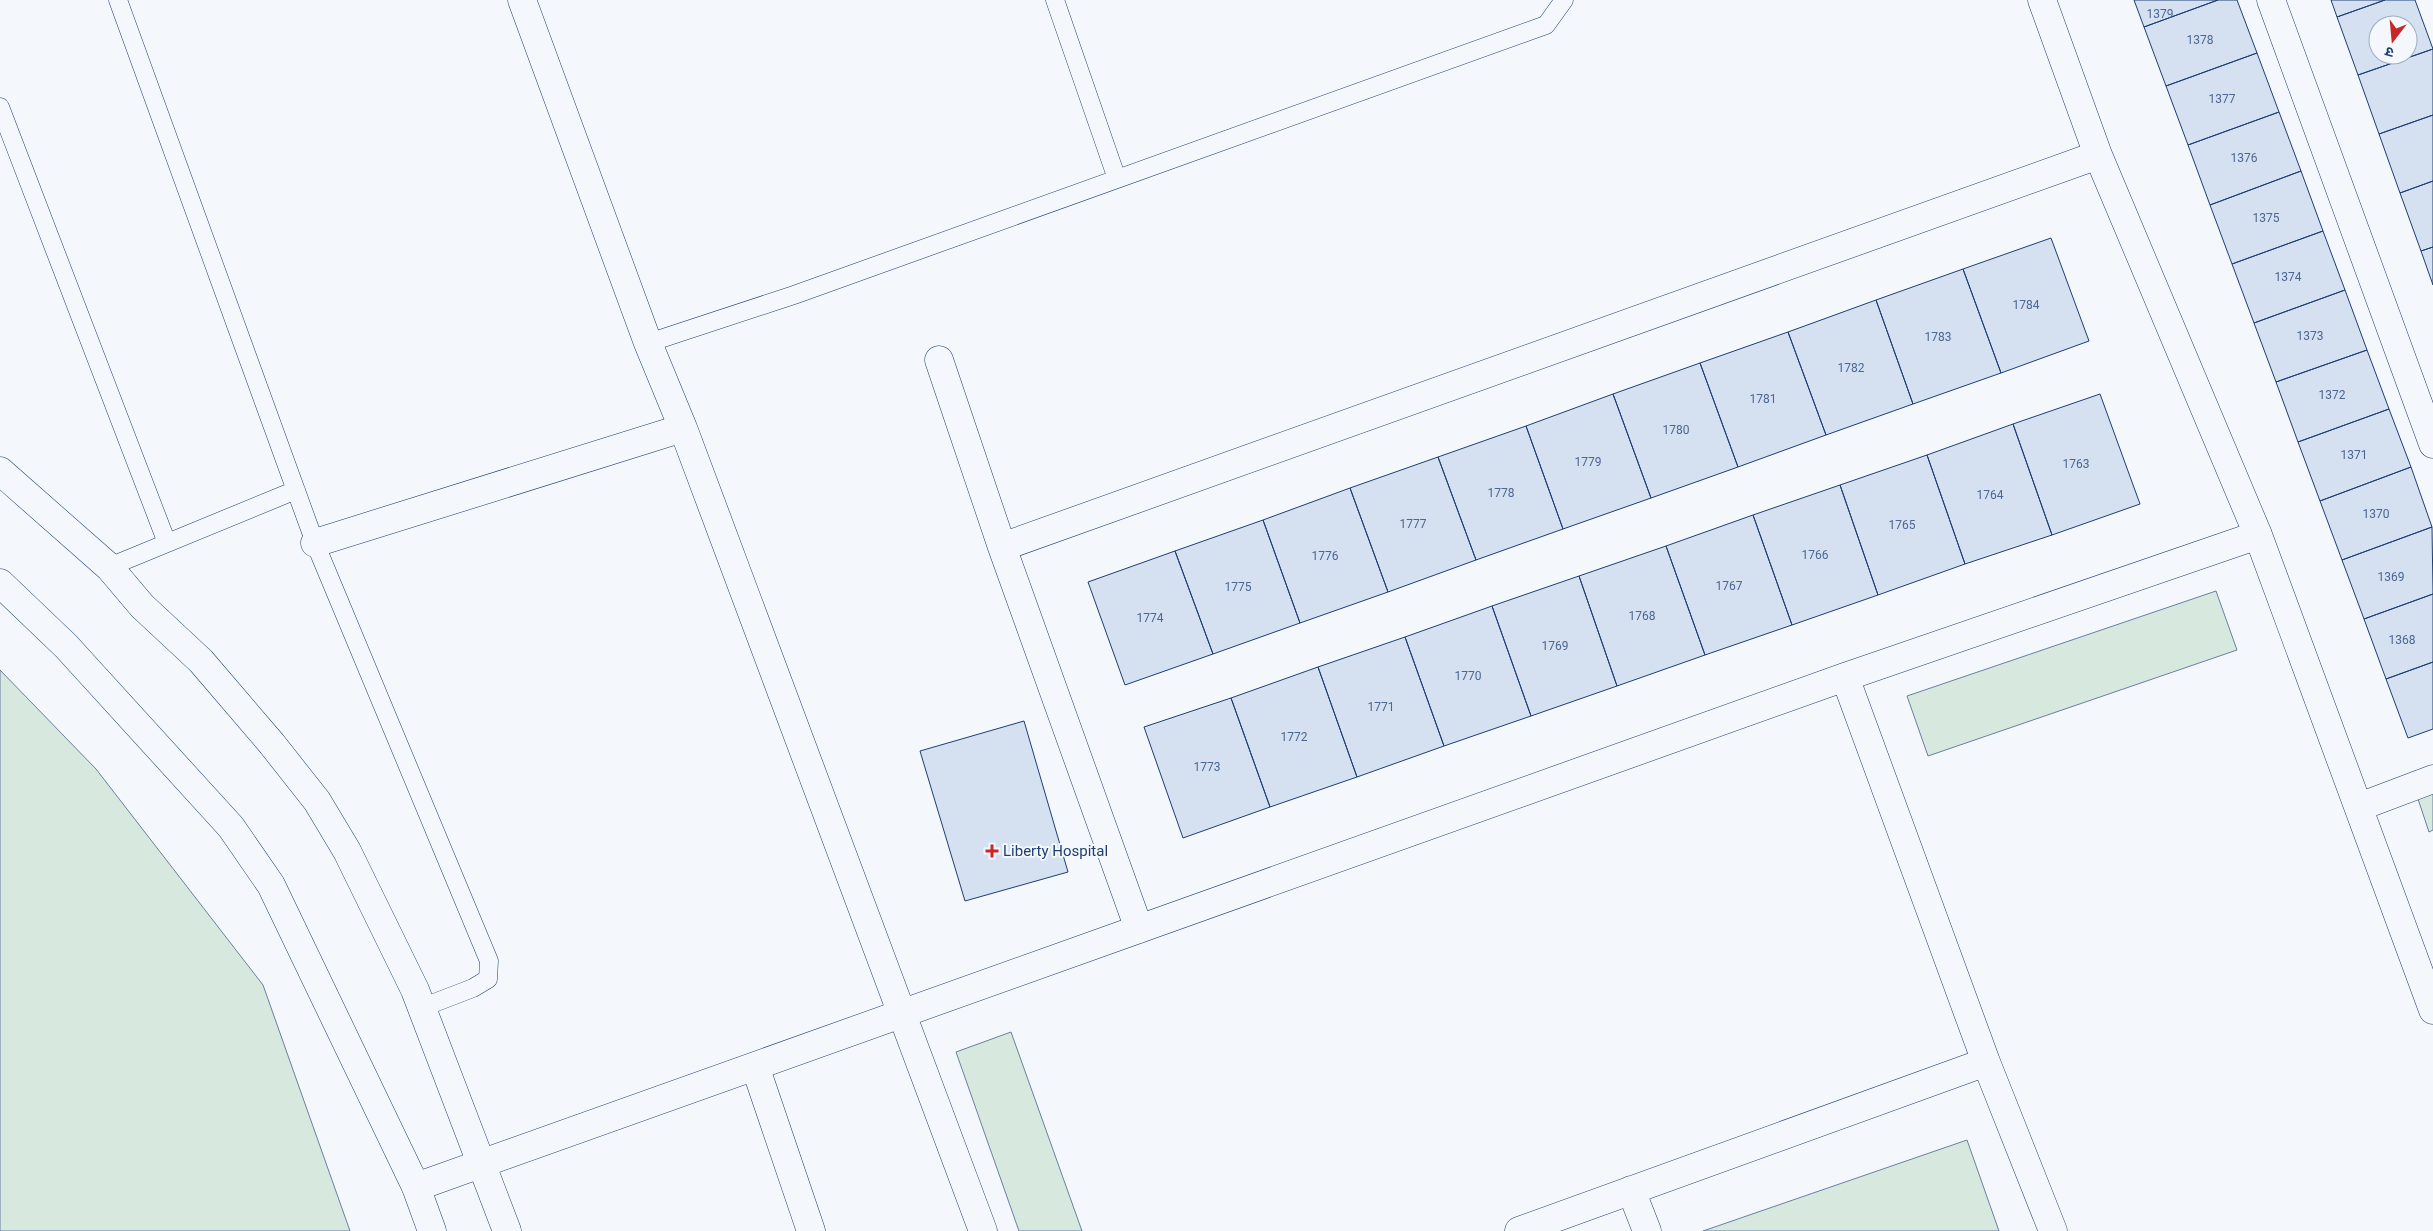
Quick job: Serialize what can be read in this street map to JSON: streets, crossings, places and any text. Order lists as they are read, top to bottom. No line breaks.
{"places":{"health":["Liberty Hospital"]},"house_numbers":["1379","1378","1377","1376","1375","1374","1784","1373","1783","1782","1372","1781","1780","1371","1779","1763","1778","1764","1370","1777","1765","1766","1776","1369","1767","1775","1768","1774","1368","1769","1770","1771","1772","1773"],"north":"bottom"}
